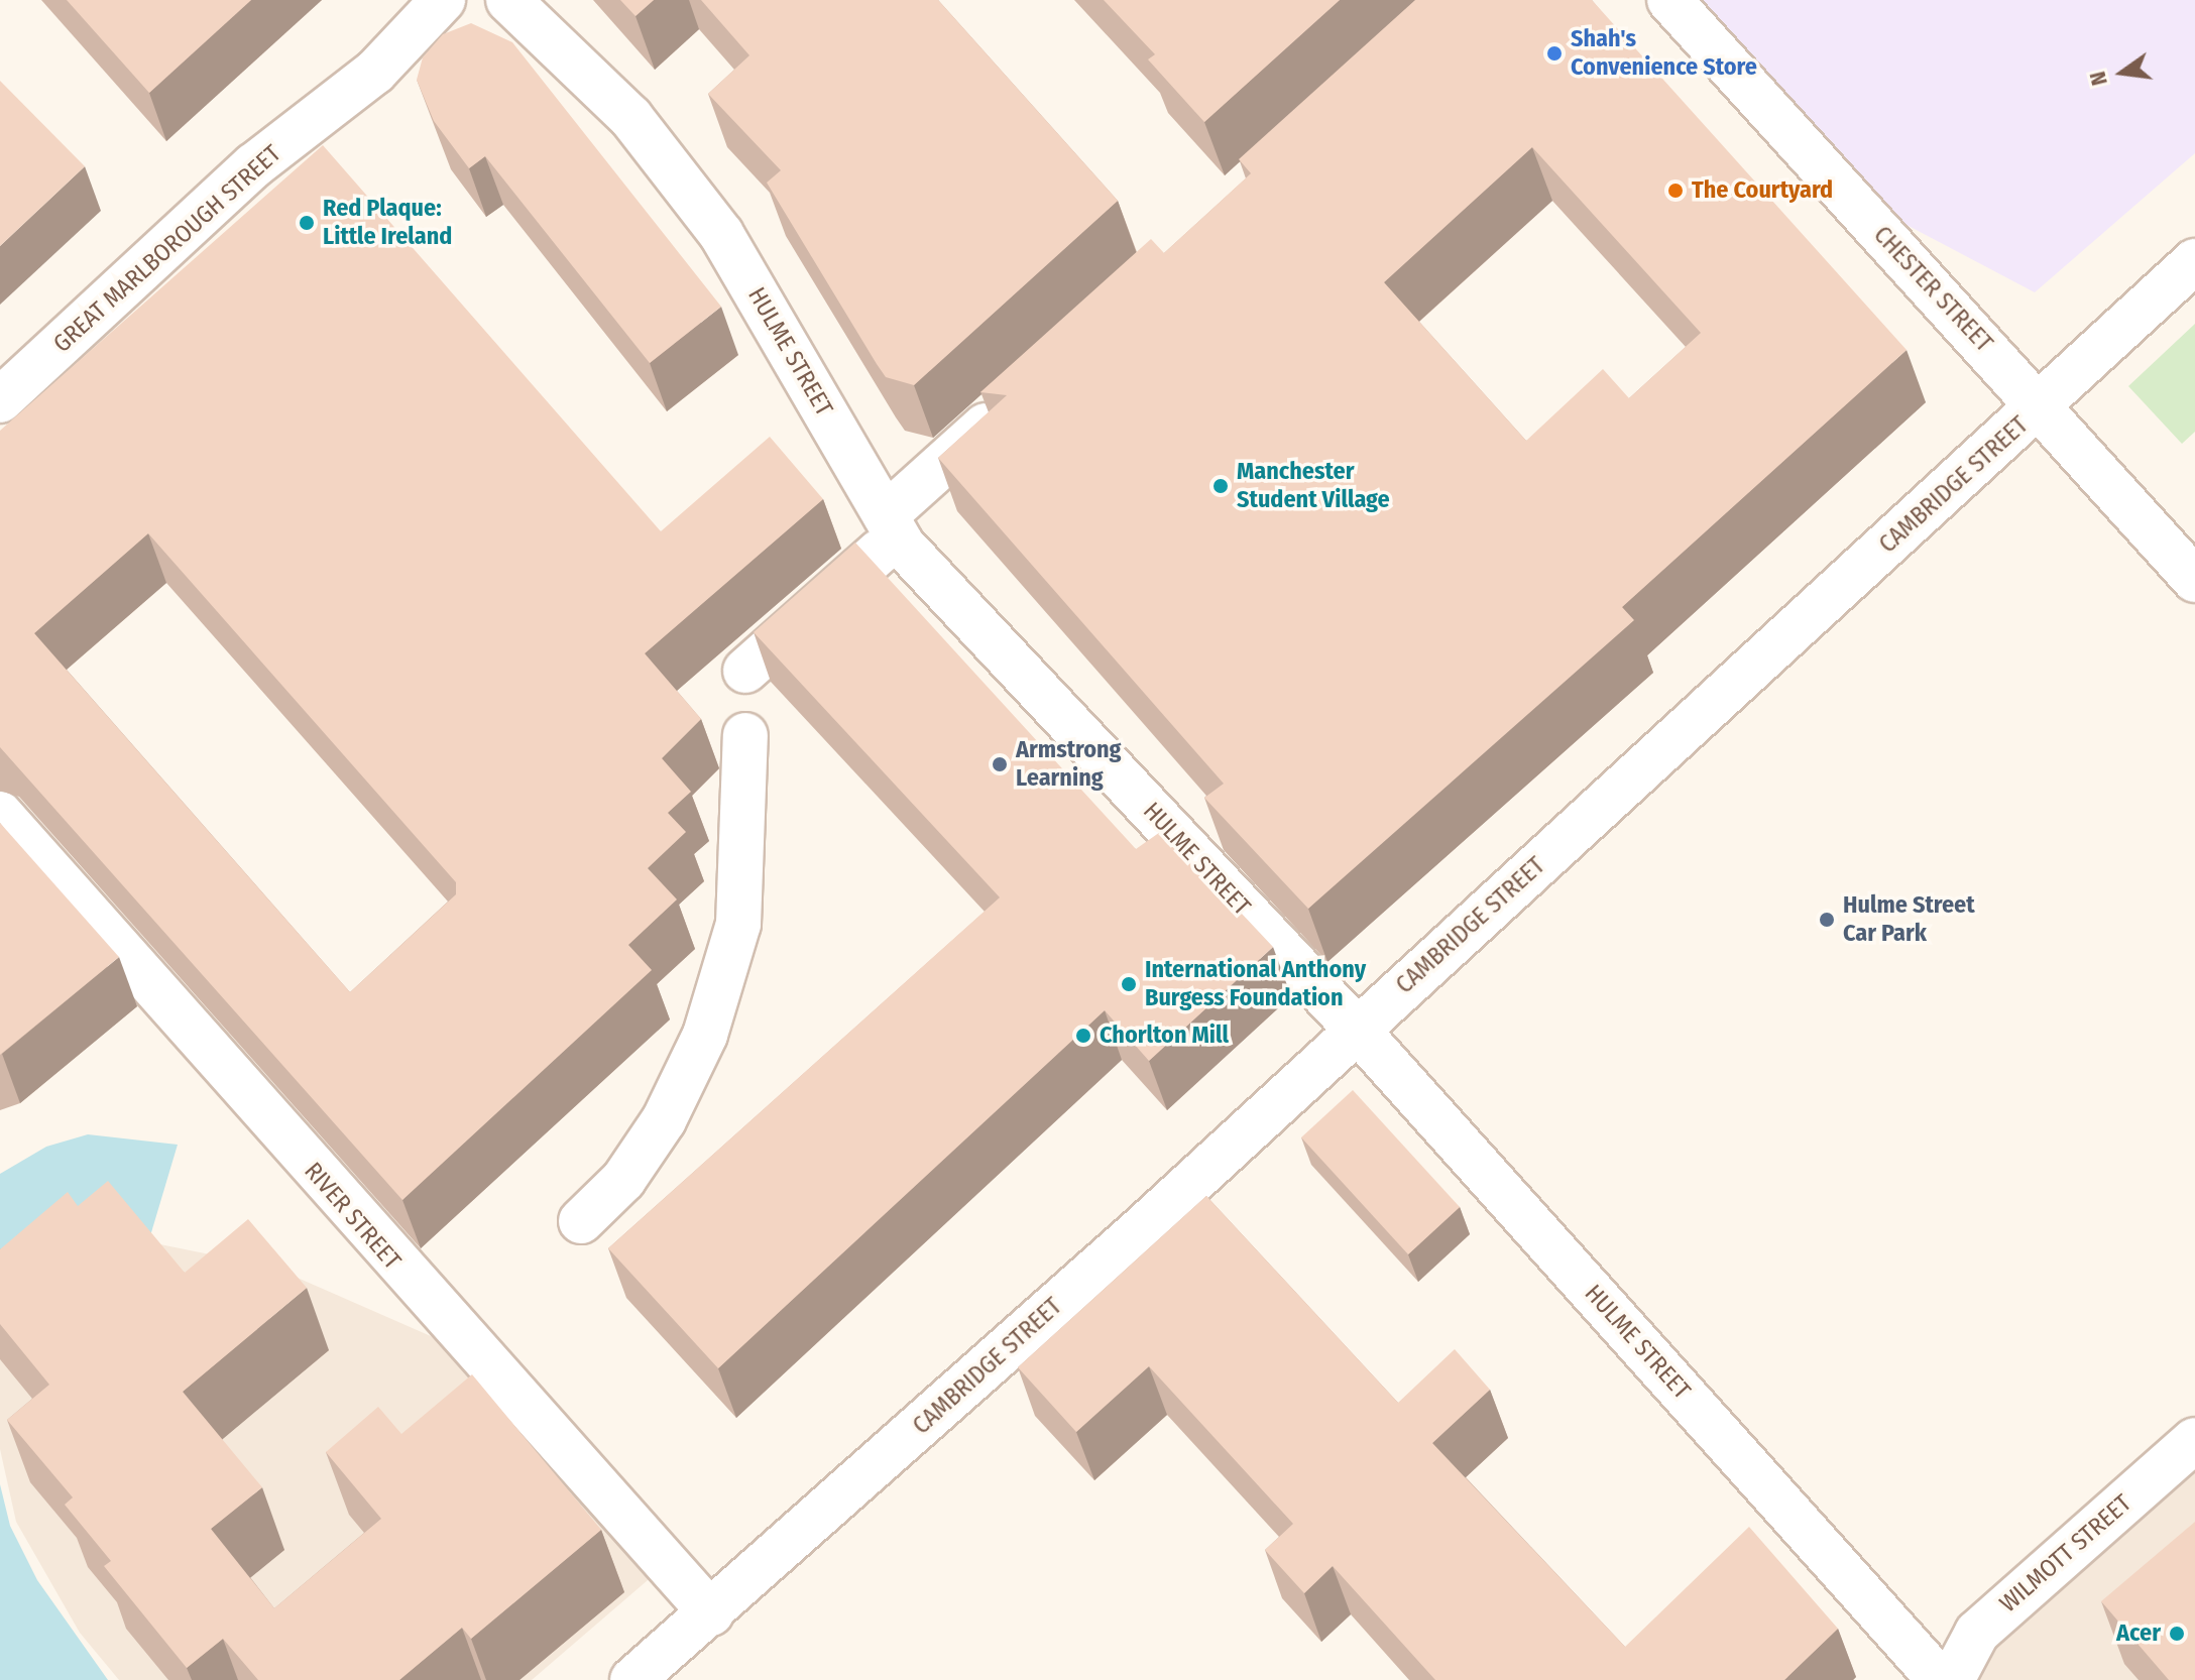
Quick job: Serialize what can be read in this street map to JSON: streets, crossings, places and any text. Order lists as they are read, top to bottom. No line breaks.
{"streets":{"street":["GREAT MARLBOROUGH STREET","CHESTER STREET","HULME STREET","CAMBRIDGE STREET","RIVER STREET","WILMOTT STREET"]},"crossings":[["CHESTER STREET","CAMBRIDGE STREET"],["HULME STREET","CAMBRIDGE STREET"],["CAMBRIDGE STREET","RIVER STREET"]],"places":["Shah's Convenience Store","The Courtyard","Red Plaque: Little Ireland","Manchester Student Village","Armstrong Learning","Hulme Street Car Park","International Anthony Burgess Foundation","Chorlton Mill","Acer"],"north":"left"}
